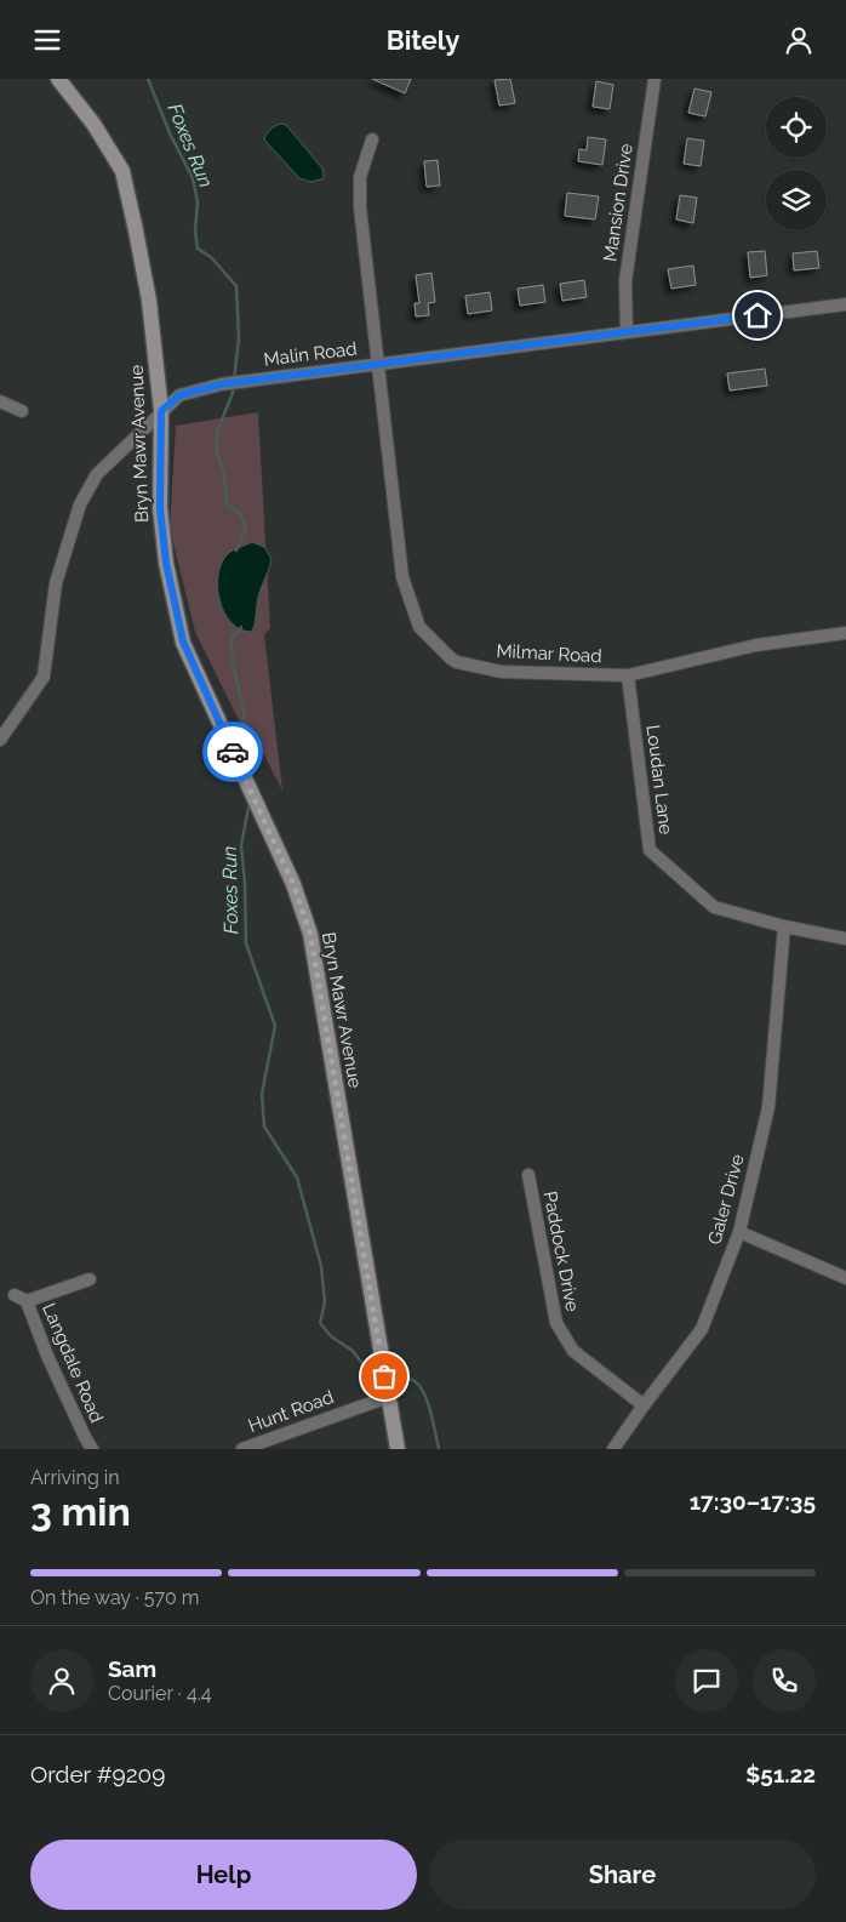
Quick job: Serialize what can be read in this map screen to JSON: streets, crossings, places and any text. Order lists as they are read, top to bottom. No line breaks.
{"streets":{"main road":["Bryn Mawr Avenue"],"street":["Mansion Drive","Malin Road","Milmar Road","Loudan Lane","Galer Drive","Paddock Drive","Langdale Road","Hunt Road"]},"crossings":[["Mansion Drive","Malin Road"],["Malin Road","Bryn Mawr Avenue"],["Malin Road","Milmar Road"],["Bryn Mawr Avenue","Hunt Road"],["Milmar Road","Loudan Lane"],["Loudan Lane","Galer Drive"],["Galer Drive","Paddock Drive"]],"water":["Foxes Run"],"page":{"header":"Bitely","heading":["3 min","Arriving in","17:30–17:35"],"panel":["Sam","Courier · 4.4","Order #9209","$51.22"],"bar":"On the way · 570 m","buttons":["Help","Share"]}}
